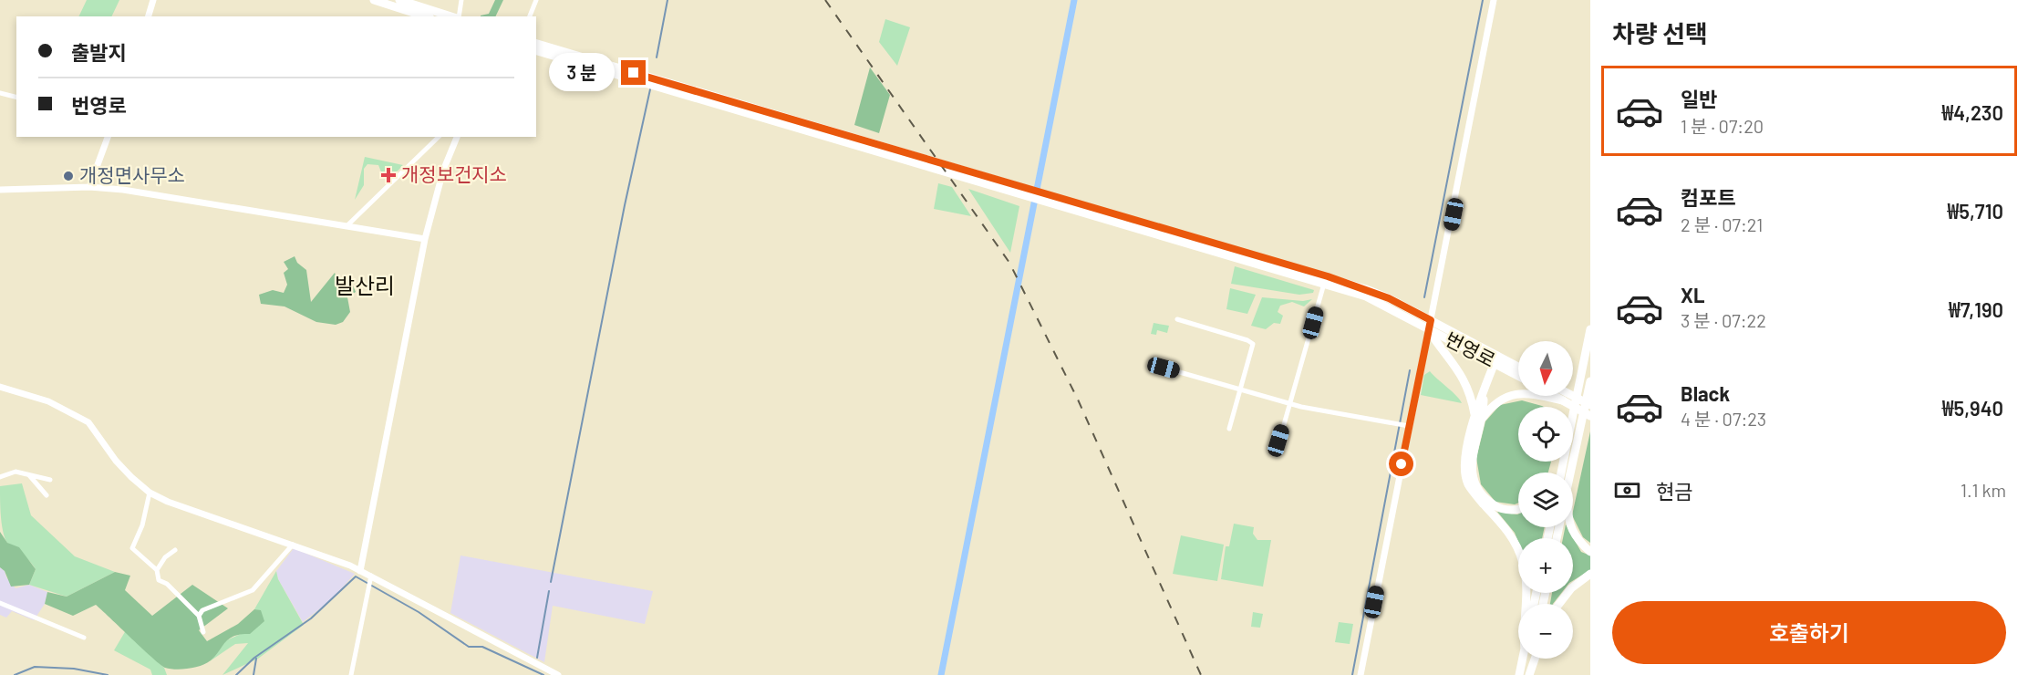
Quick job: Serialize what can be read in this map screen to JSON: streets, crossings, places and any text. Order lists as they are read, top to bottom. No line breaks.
{"streets":{"main road":["번영로"]},"districts":["발산리"],"places":{"health":["개정보건지소"],"other":["개정면사무소"]},"north":"bottom","page":{"heading":"차량 선택","banner":["출발지","번영로"],"bubble":"3 분","list":[{"name":"일반","note":"1 분 · 07:20","value":"₩4,230"},{"name":"컴포트","note":"2 분 · 07:21","value":"₩5,710"},{"name":"XL","note":"3 분 · 07:22","value":"₩7,190"},{"name":"Black","note":"4 분 · 07:23","value":"₩5,940"}],"map_buttons":["+","−"],"pay":["현금","1.1 km"],"buttons":"호출하기"}}
